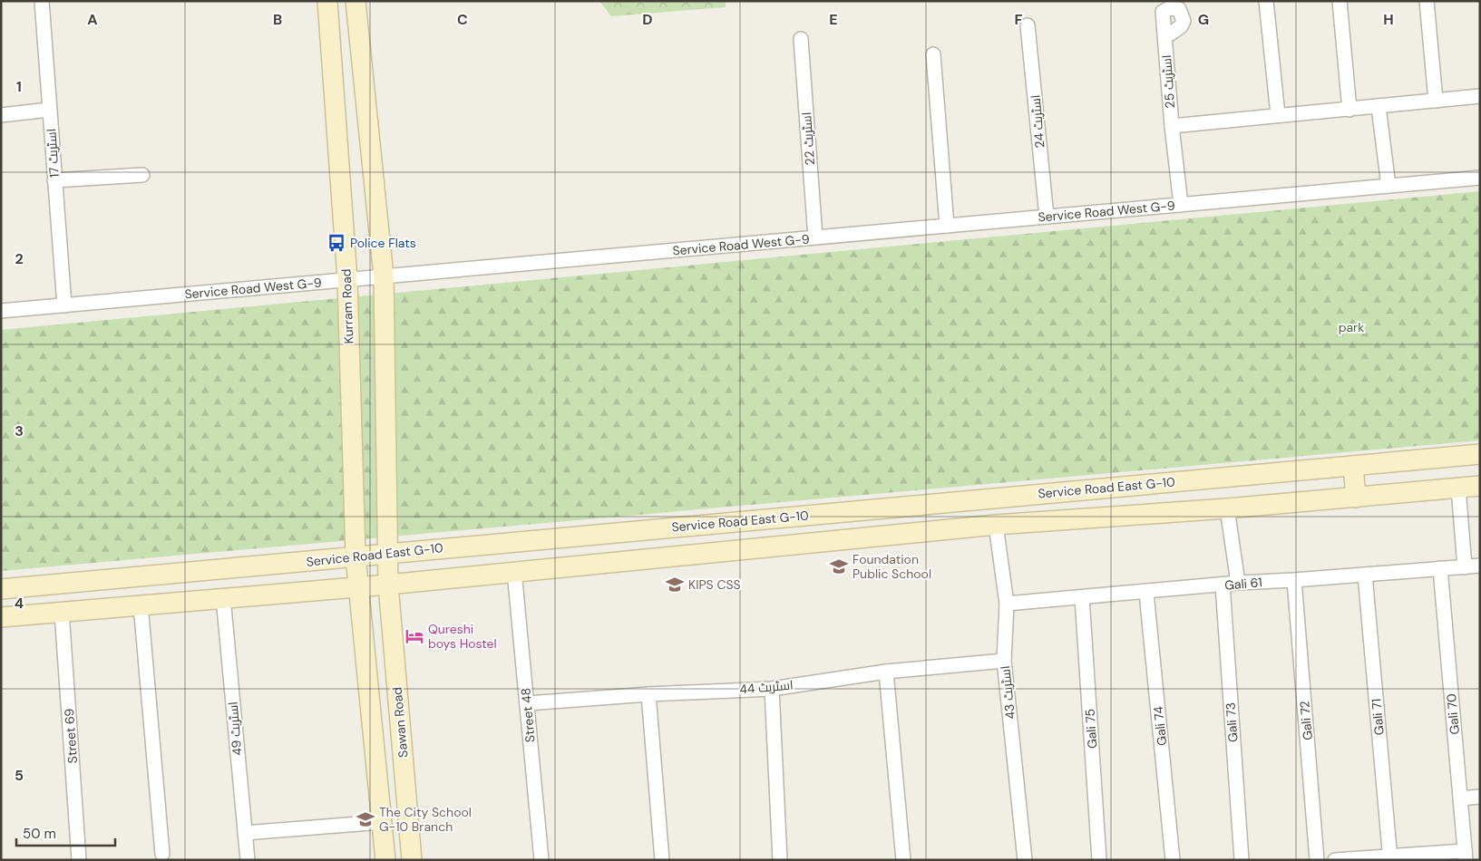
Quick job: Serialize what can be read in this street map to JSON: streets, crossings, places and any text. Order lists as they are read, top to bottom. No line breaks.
{"streets":{"main road":["Kurram Road","Service Road East G-10","Sawan Road"],"street":["اسٹریٹ 25","اسٹریٹ 24","اسٹریٹ 22","اسٹریٹ 17","Service Road West G-9","Gali 61","اسٹریٹ 44","اسٹریٹ 43","Gali 70","Street 48","Gali 71","Gali 72","Gali 73","Gali 74","اسٹریٹ 49","Gali 75","Street 69"]},"crossings":[["اسٹریٹ 25","Service Road West G-9"],["اسٹریٹ 24","Service Road West G-9"],["اسٹریٹ 22","Service Road West G-9"],["اسٹریٹ 17","Service Road West G-9"],["Service Road West G-9","Kurram Road"],["Service Road West G-9","Sawan Road"],["Kurram Road","Service Road East G-10"],["Service Road East G-10","Sawan Road"],["Gali 61","اسٹریٹ 43"],["Gali 61","Gali 70"],["Gali 61","Gali 71"],["Gali 61","Gali 72"],["Gali 61","Gali 73"],["Gali 61","Gali 74"],["Gali 61","Gali 75"],["اسٹریٹ 44","اسٹریٹ 43"],["اسٹریٹ 44","Street 48"]],"parks":["park"],"places":{"bus stop":["Police Flats"],"school or university":["Foundation Public School","KIPS CSS","The City School G-10 Branch"],"hotel":["Qureshi boys Hostel"]},"scale_bar":"50 m","grid":{"columns":["A","B","C","D","E","F","G","H"],"rows":["1","2","3","4","5"]}}
